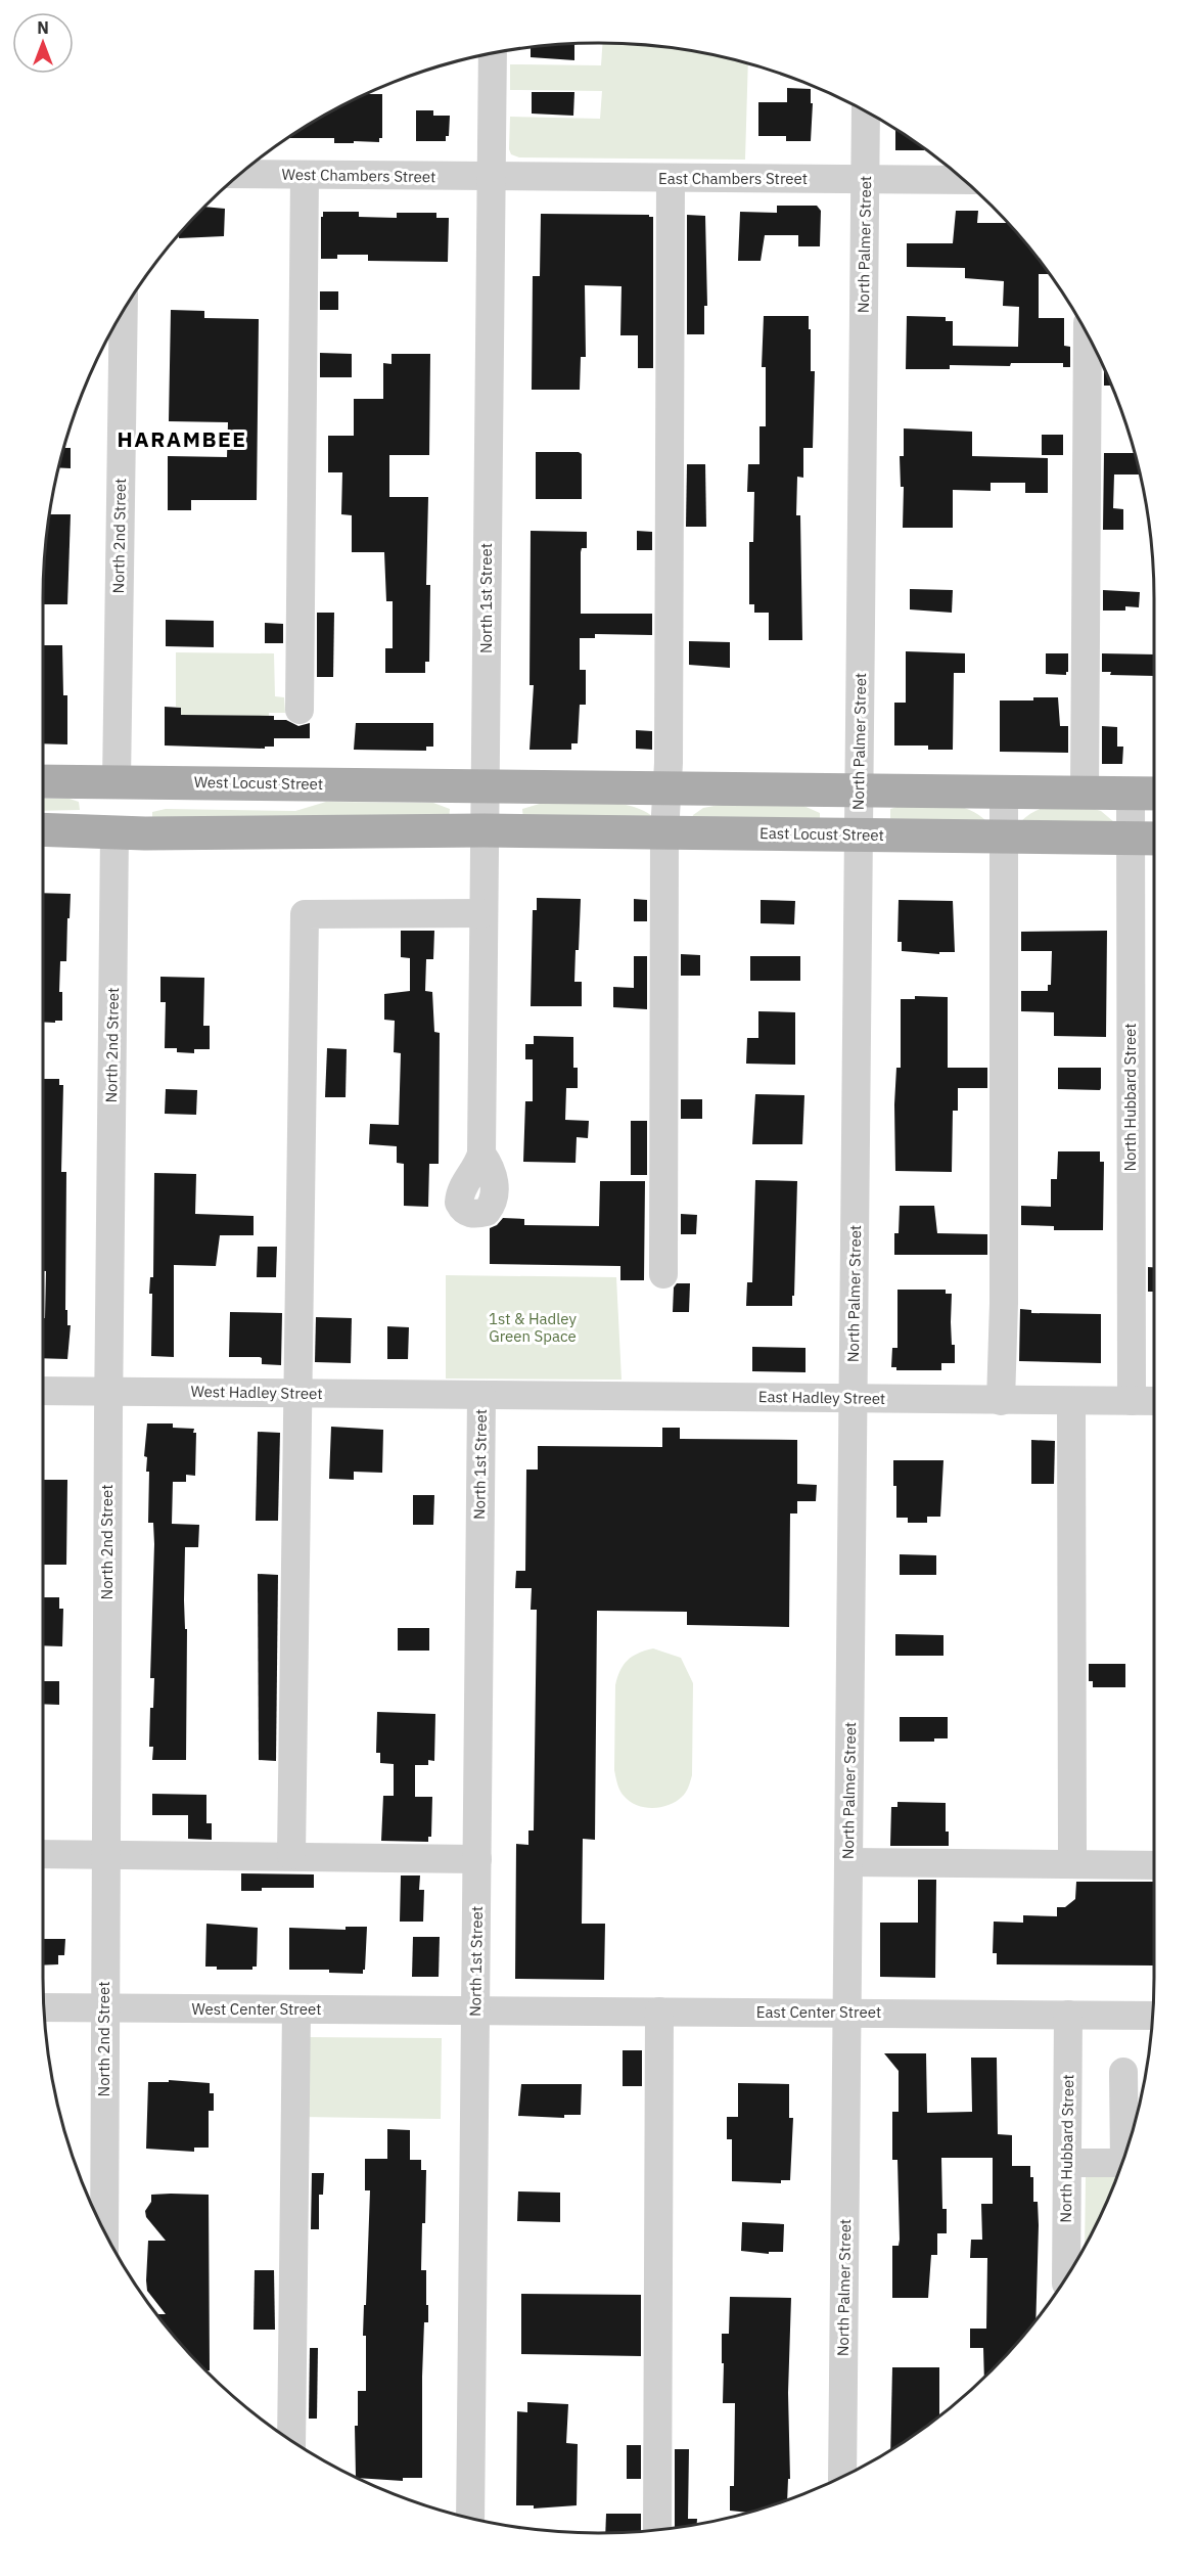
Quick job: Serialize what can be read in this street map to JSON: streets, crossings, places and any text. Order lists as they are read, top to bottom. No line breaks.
{"streets":{"main road":["West Locust Street","East Locust Street"],"street":["West Chambers Street","East Chambers Street","North Palmer Street","North 2nd Street","North 1st Street","North Hubbard Street","West Hadley Street","East Hadley Street","West Center Street","East Center Street"]},"crossings":[["West Chambers Street","East Chambers Street"],["West Chambers Street","North 1st Street"],["East Chambers Street","North Palmer Street"],["East Chambers Street","North 1st Street"],["North Palmer Street","East Locust Street"],["North Palmer Street","East Hadley Street"],["North Palmer Street","East Center Street"],["North 2nd Street","West Locust Street"],["North 2nd Street","West Hadley Street"],["North 2nd Street","West Center Street"],["North 1st Street","West Locust Street"],["North 1st Street","East Locust Street"],["North 1st Street","West Hadley Street"],["North 1st Street","East Hadley Street"],["North 1st Street","West Center Street"],["North 1st Street","East Center Street"],["East Locust Street","North Hubbard Street"],["North Hubbard Street","East Hadley Street"],["North Hubbard Street","East Center Street"],["West Hadley Street","East Hadley Street"],["West Center Street","East Center Street"]],"districts":["HARAMBEE"],"parks":["1st & Hadley Green Space"],"north":"top"}
